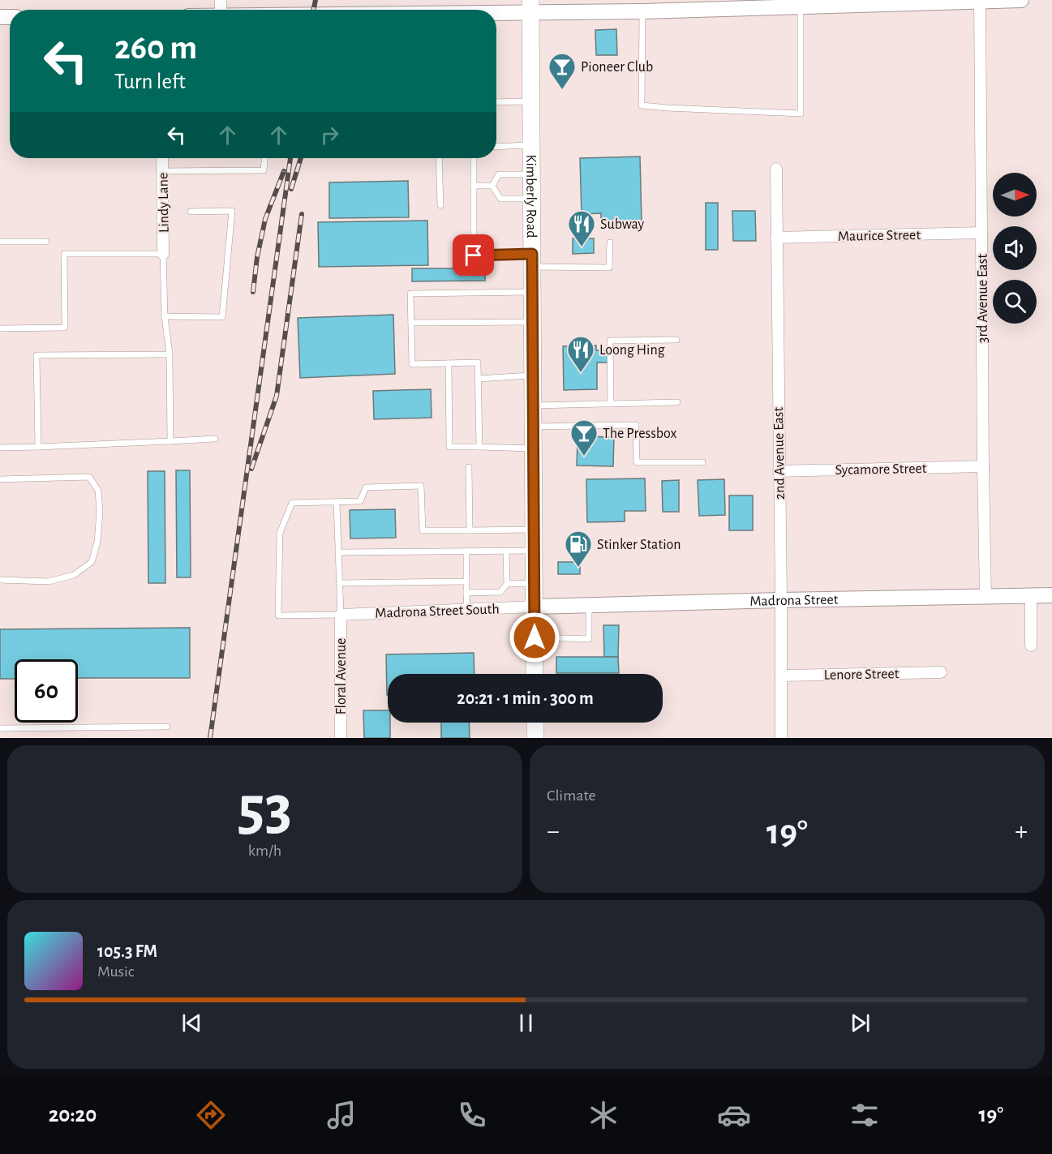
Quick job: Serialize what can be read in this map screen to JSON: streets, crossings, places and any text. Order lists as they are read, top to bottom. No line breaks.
{"streets":{"main road":["Kimberly Road"],"street":["Lindy Lane","Maurice Street","3rd Avenue East","2nd Avenue East","Sycamore Street","Madrona Street","Madrona Street South","Lenore Street","Floral Avenue"]},"crossings":[["Kimberly Road","Madrona Street"],["Kimberly Road","Madrona Street South"],["Maurice Street","3rd Avenue East"],["Maurice Street","2nd Avenue East"],["3rd Avenue East","Sycamore Street"],["3rd Avenue East","Madrona Street"],["2nd Avenue East","Sycamore Street"],["2nd Avenue East","Madrona Street"],["2nd Avenue East","Lenore Street"],["Madrona Street","Madrona Street South"],["Madrona Street South","Floral Avenue"]],"places":{"bar":["Pioneer Club","The Pressbox"],"restaurant":["Subway","Loong Hing"],"fuel station":["Stinker Station"]},"north":"right","page":{"turn":["260 m","Turn left"],"limit":"60","trip":"20:21 · 1 min · 300 m","tile":[["53","km/h"],"Climate"],"heat":["−","19°","+"],"song":["105.3 FM","Music"],"tabs":["20:20","19°"]}}
